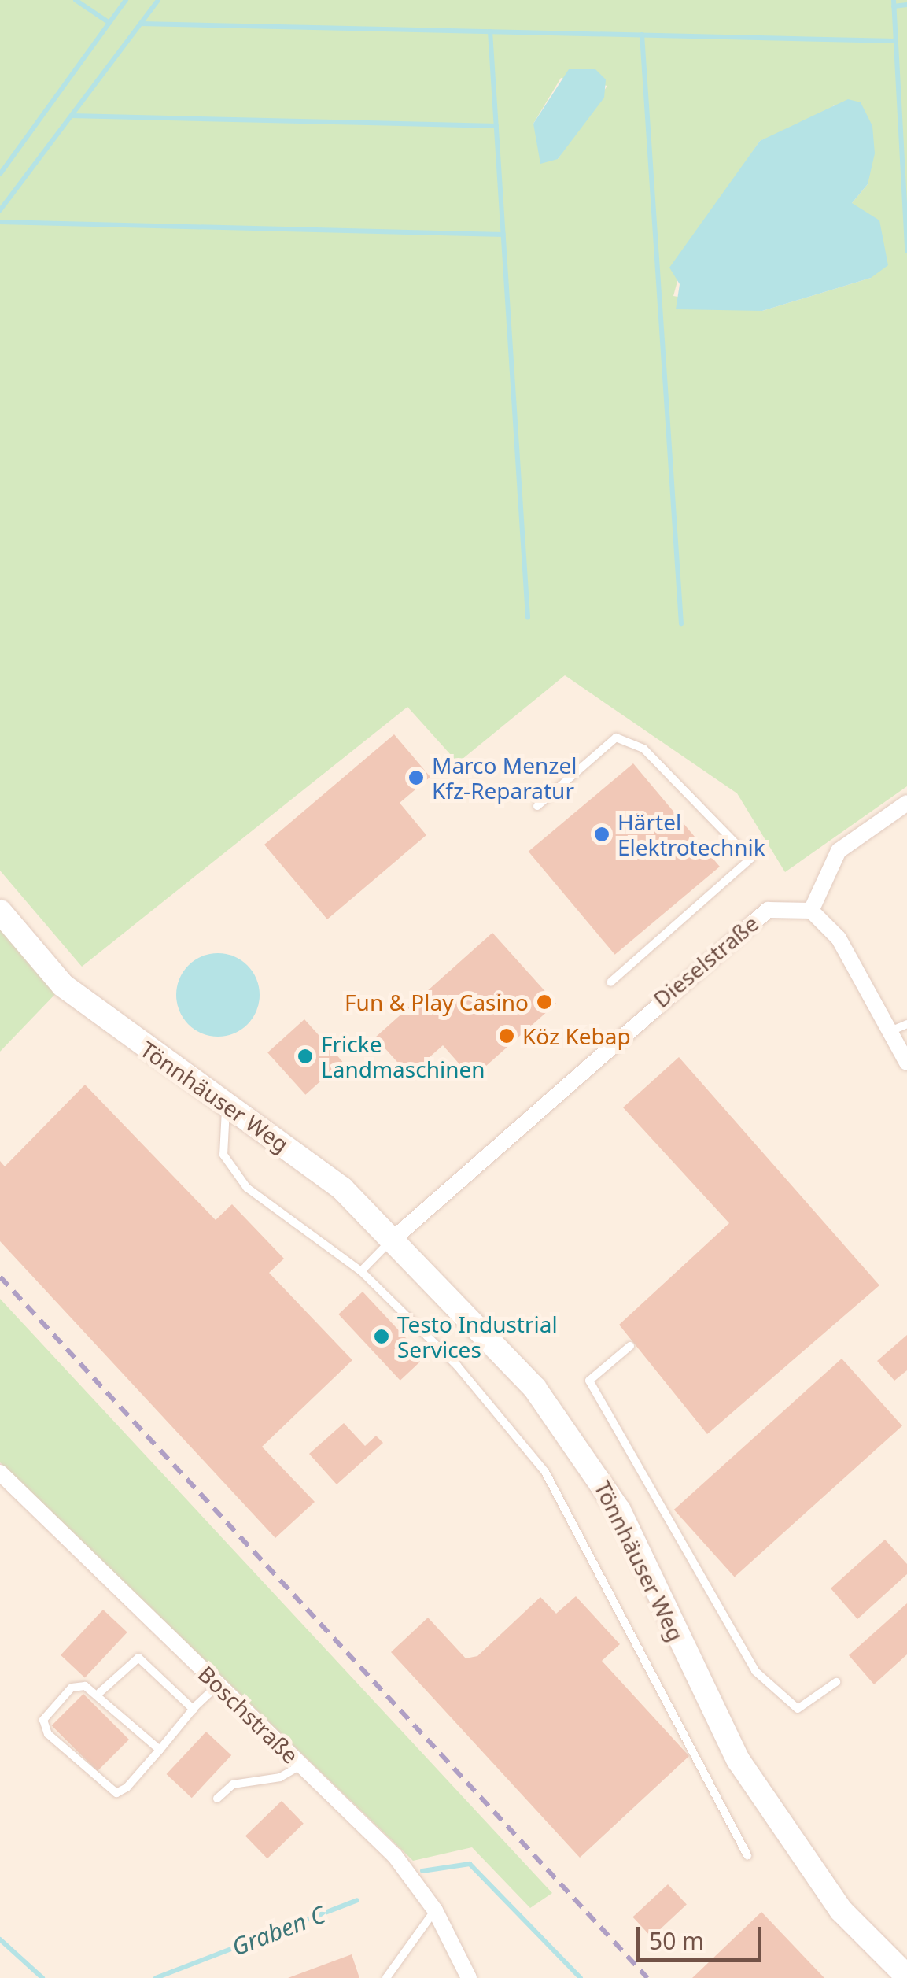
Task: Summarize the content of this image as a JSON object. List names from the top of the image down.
{
  "streets": {
    "main road": ["Tönnhäuser Weg"],
    "street": ["Dieselstraße", "Boschstraße"]
  },
  "crossings": [
    ["Dieselstraße", "Tönnhäuser Weg"]
  ],
  "water": ["Graben C"],
  "places": [
    "Marco Menzel Kfz-Reparatur",
    "Härtel Elektrotechnik",
    "Fun & Play Casino",
    "Köz Kebap",
    "Fricke Landmaschinen",
    "Testo Industrial Services"
  ],
  "scale_bar": "50 m"
}
